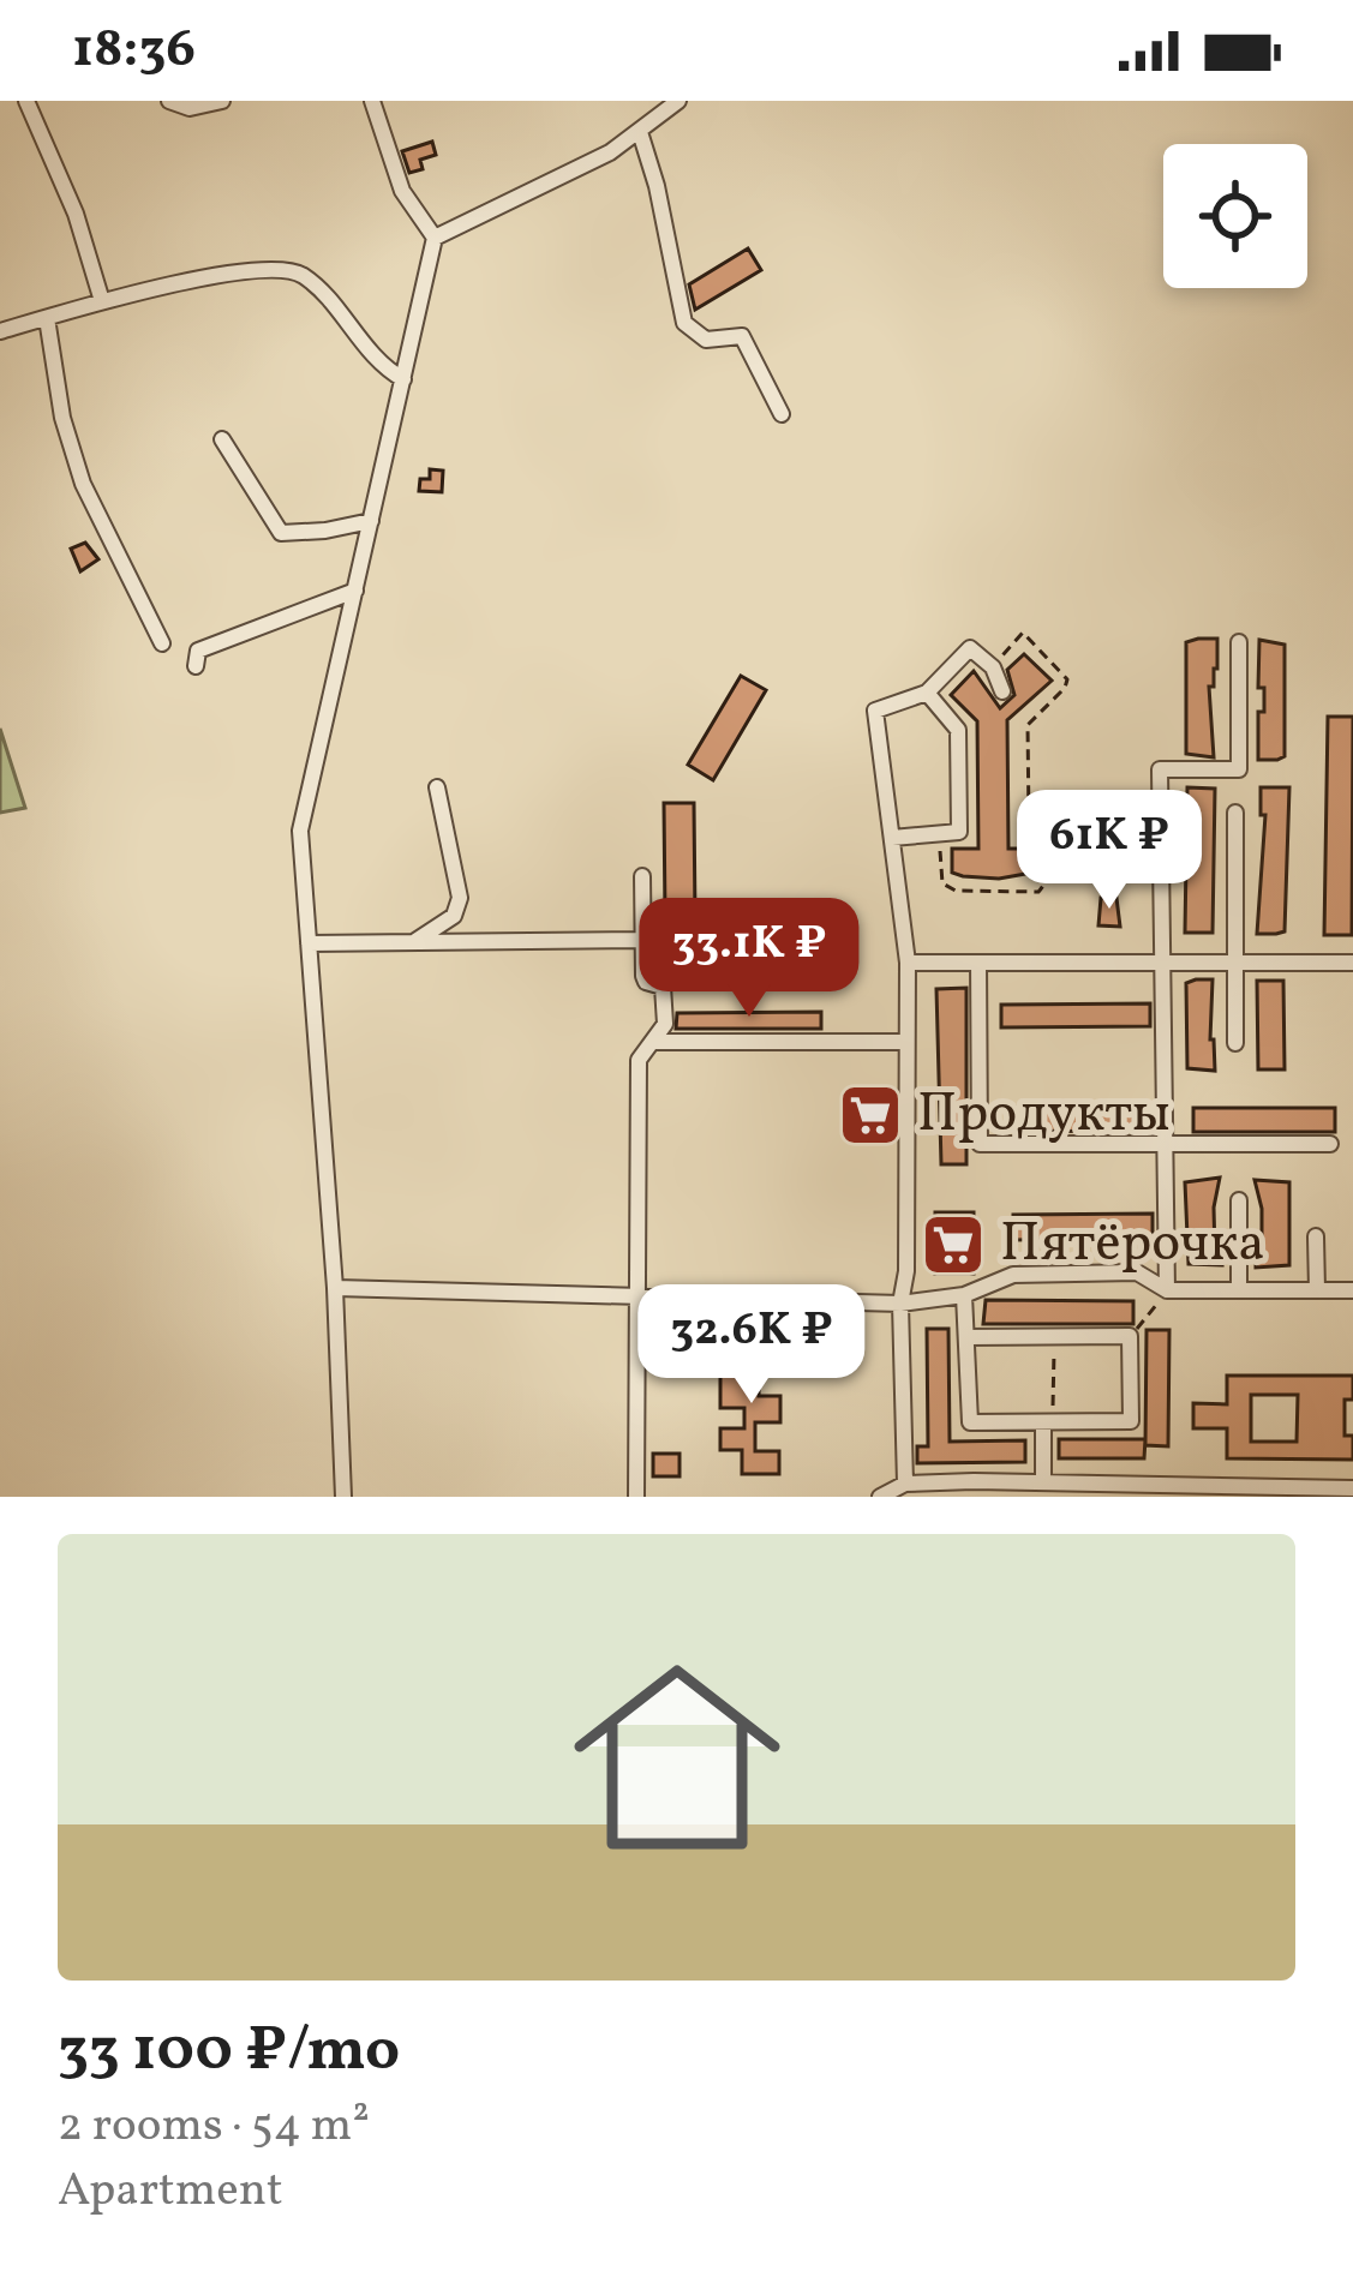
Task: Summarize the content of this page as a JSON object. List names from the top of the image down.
{
  "places": {
    "supermarket": ["Продукты", "Пятёрочка"]
  },
  "page": {
    "status": "18:36",
    "price": ["61K ₽", "33.1K ₽", "32.6K ₽"],
    "list": [
      {
        "name": "33 100 ₽/mo",
        "note": "2 rooms · 54 m² · Apartment"
      }
    ]
  }
}
